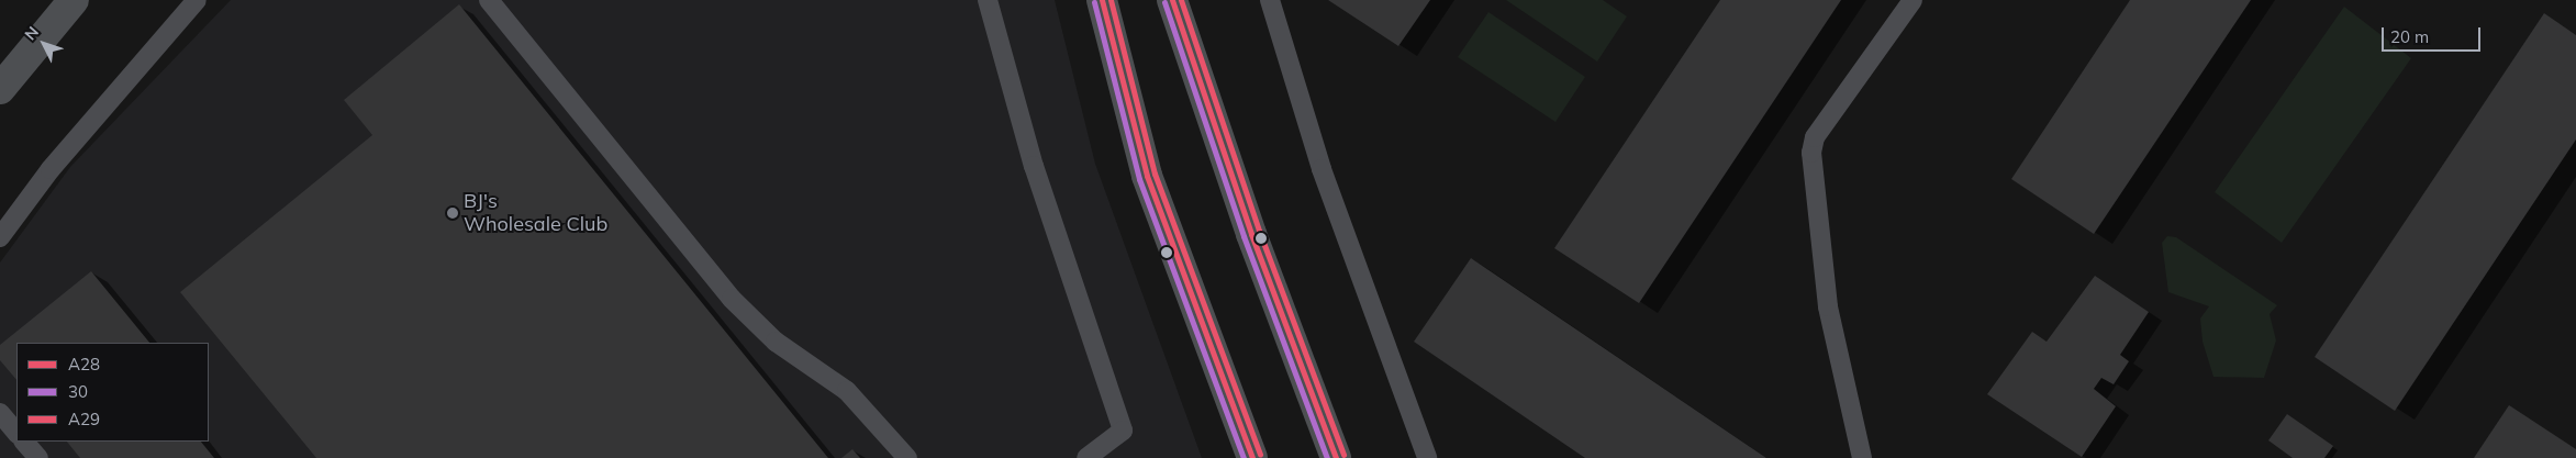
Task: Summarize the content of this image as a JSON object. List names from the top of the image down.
{
  "places": ["BJ's Wholesale Club"],
  "lines": ["transit line A28", "transit line A29", "transit line 30"],
  "legend": ["A28", "30", "A29"],
  "scale_bar": "20 m",
  "north": "top left"
}
